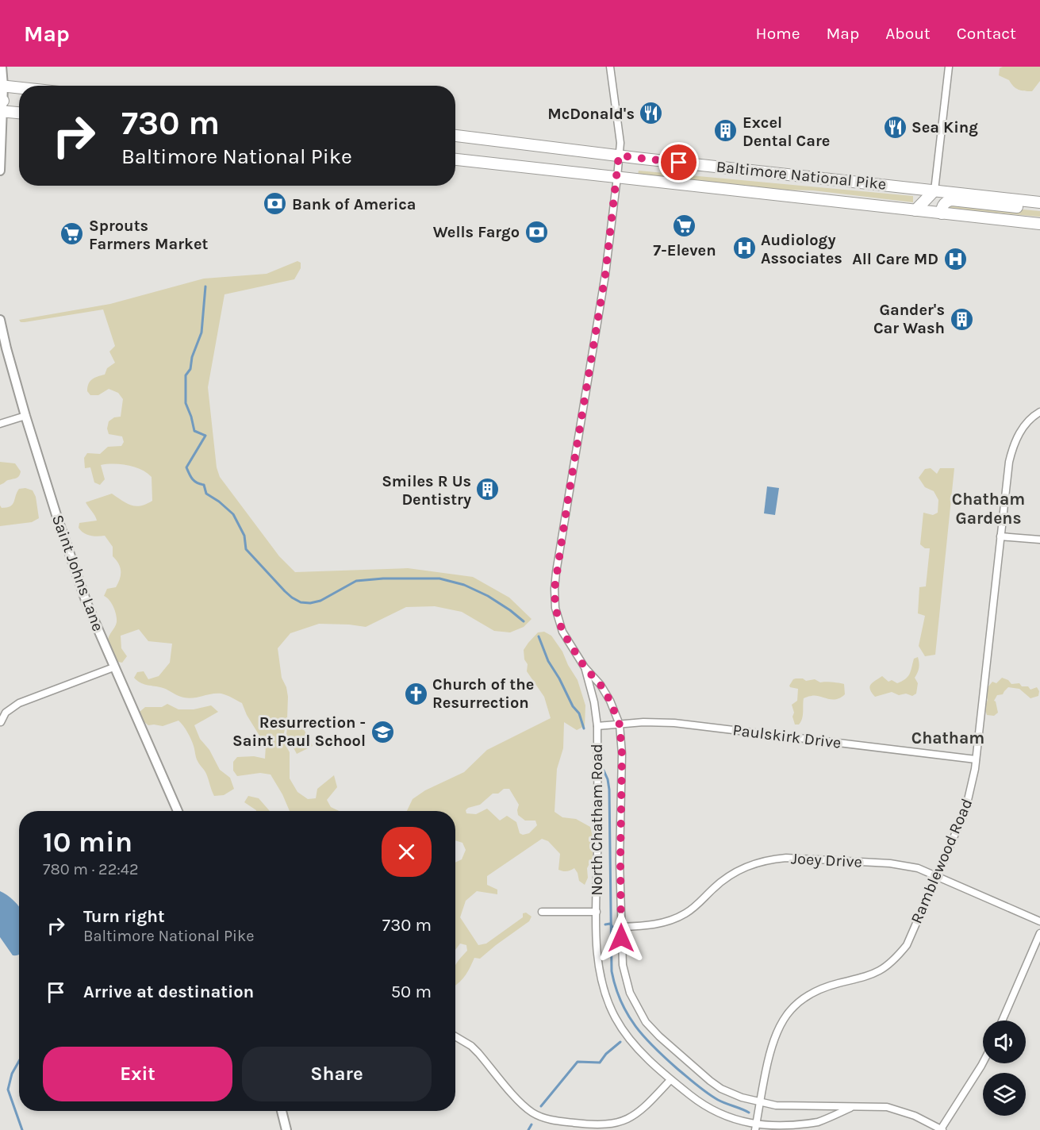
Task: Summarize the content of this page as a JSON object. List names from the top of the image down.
{
  "streets": {
    "main road": ["Baltimore National Pike"],
    "street": [
      "Saint Johns Lane",
      "Paulskirk Drive",
      "North Chatham Road",
      "Joey Drive",
      "Ramblewood Road"
    ]
  },
  "crossings": [
    ["Baltimore National Pike", "North Chatham Road"],
    ["Paulskirk Drive", "North Chatham Road"],
    ["Paulskirk Drive", "Ramblewood Road"],
    ["North Chatham Road", "Joey Drive"],
    ["North Chatham Road", "Ramblewood Road"],
    ["Joey Drive", "Ramblewood Road"]
  ],
  "districts": ["Chatham Gardens", "Chatham"],
  "places": {
    "restaurant": ["McDonald's", "Sea King"],
    "building": ["Excel Dental Care", "Gander's Car Wash", "Smiles R Us Dentistry"],
    "bank": ["Bank of America", "Wells Fargo"],
    "supermarket": ["7-Eleven", "Sprouts Farmers Market"],
    "hospital": ["Audiology Associates", "All Care MD"],
    "church": ["Church of the Resurrection"],
    "school or university": ["Resurrection - Saint Paul School"]
  },
  "page": {
    "header": "Map",
    "nav": [
      "Home",
      "Map",
      "About",
      "Contact"
    ],
    "turn": ["730 m", "Baltimore National Pike"],
    "heading": ["10 min", "780 m · 22:42"],
    "list": [
      {
        "name": "Turn right",
        "note": "Baltimore National Pike",
        "value": "730 m"
      },
      {
        "name": "Arrive at destination",
        "value": "50 m"
      }
    ],
    "buttons": ["Exit", "Share"]
  }
}
